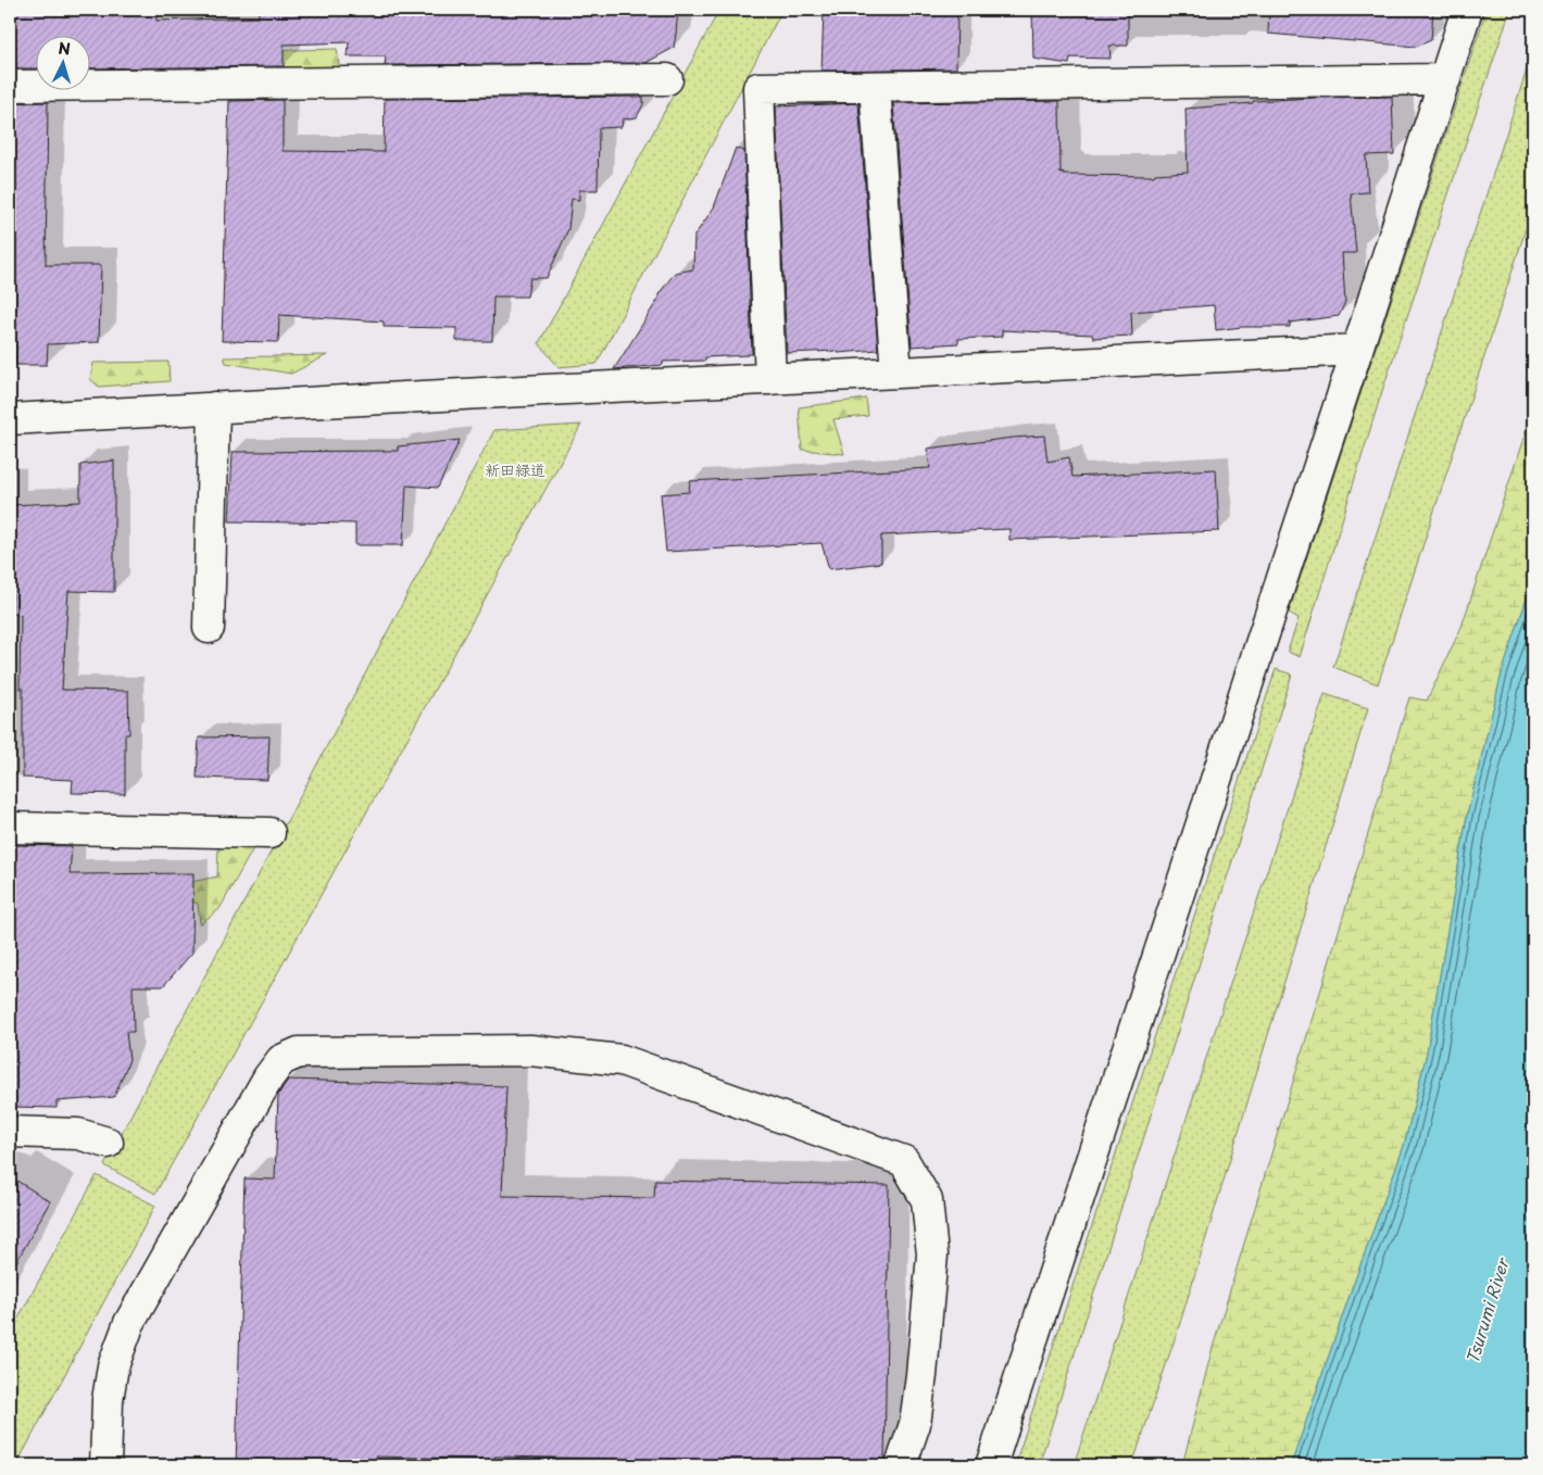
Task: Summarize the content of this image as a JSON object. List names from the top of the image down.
{
  "water": ["Tsurumi River"],
  "parks": ["新田緑道"],
  "north": "top"
}
